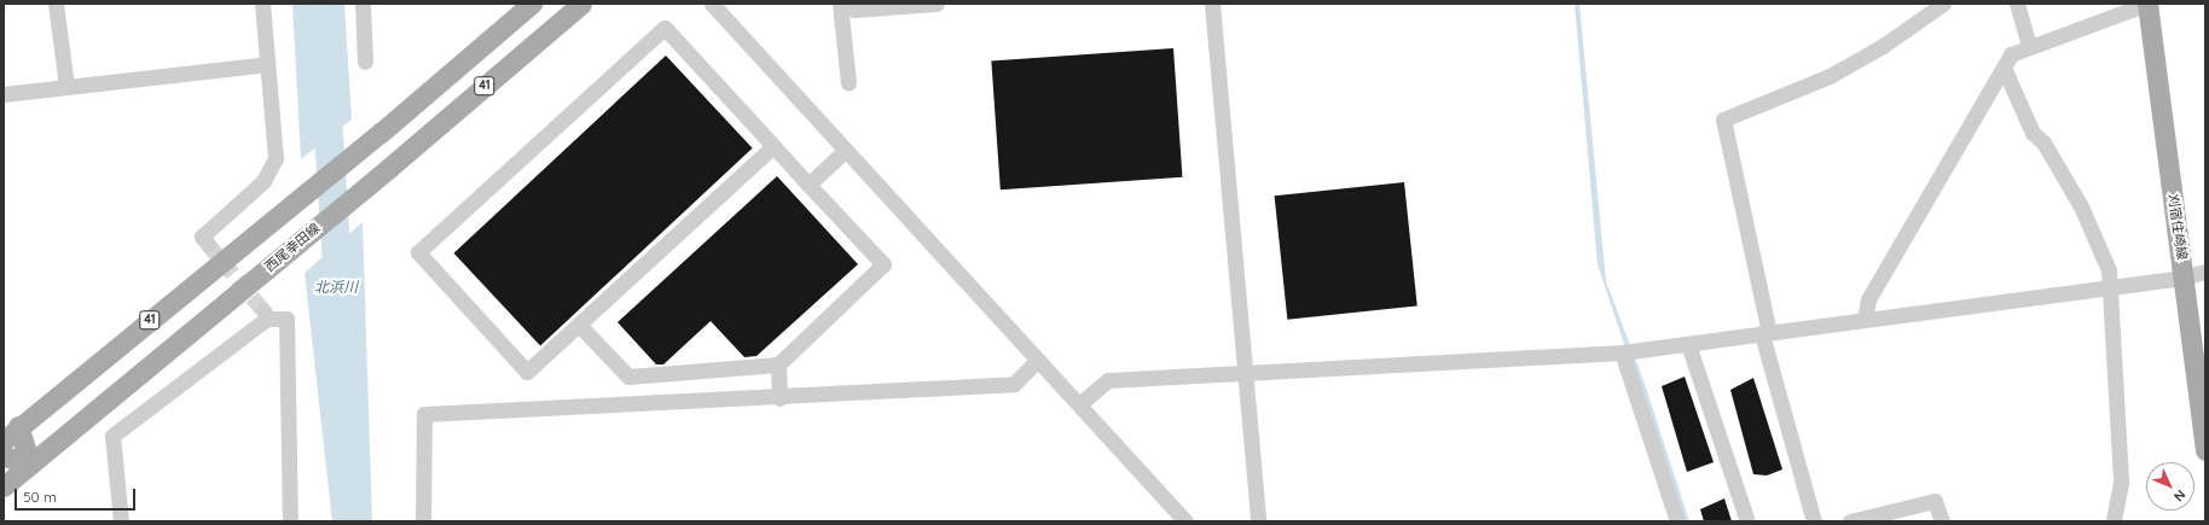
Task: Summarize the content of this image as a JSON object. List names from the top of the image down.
{
  "streets": {
    "main road": ["41", "刈宿住崎線", "西尾幸田線"]
  },
  "water": ["北浜川"],
  "scale_bar": "50 m",
  "north": "bottom right"
}
